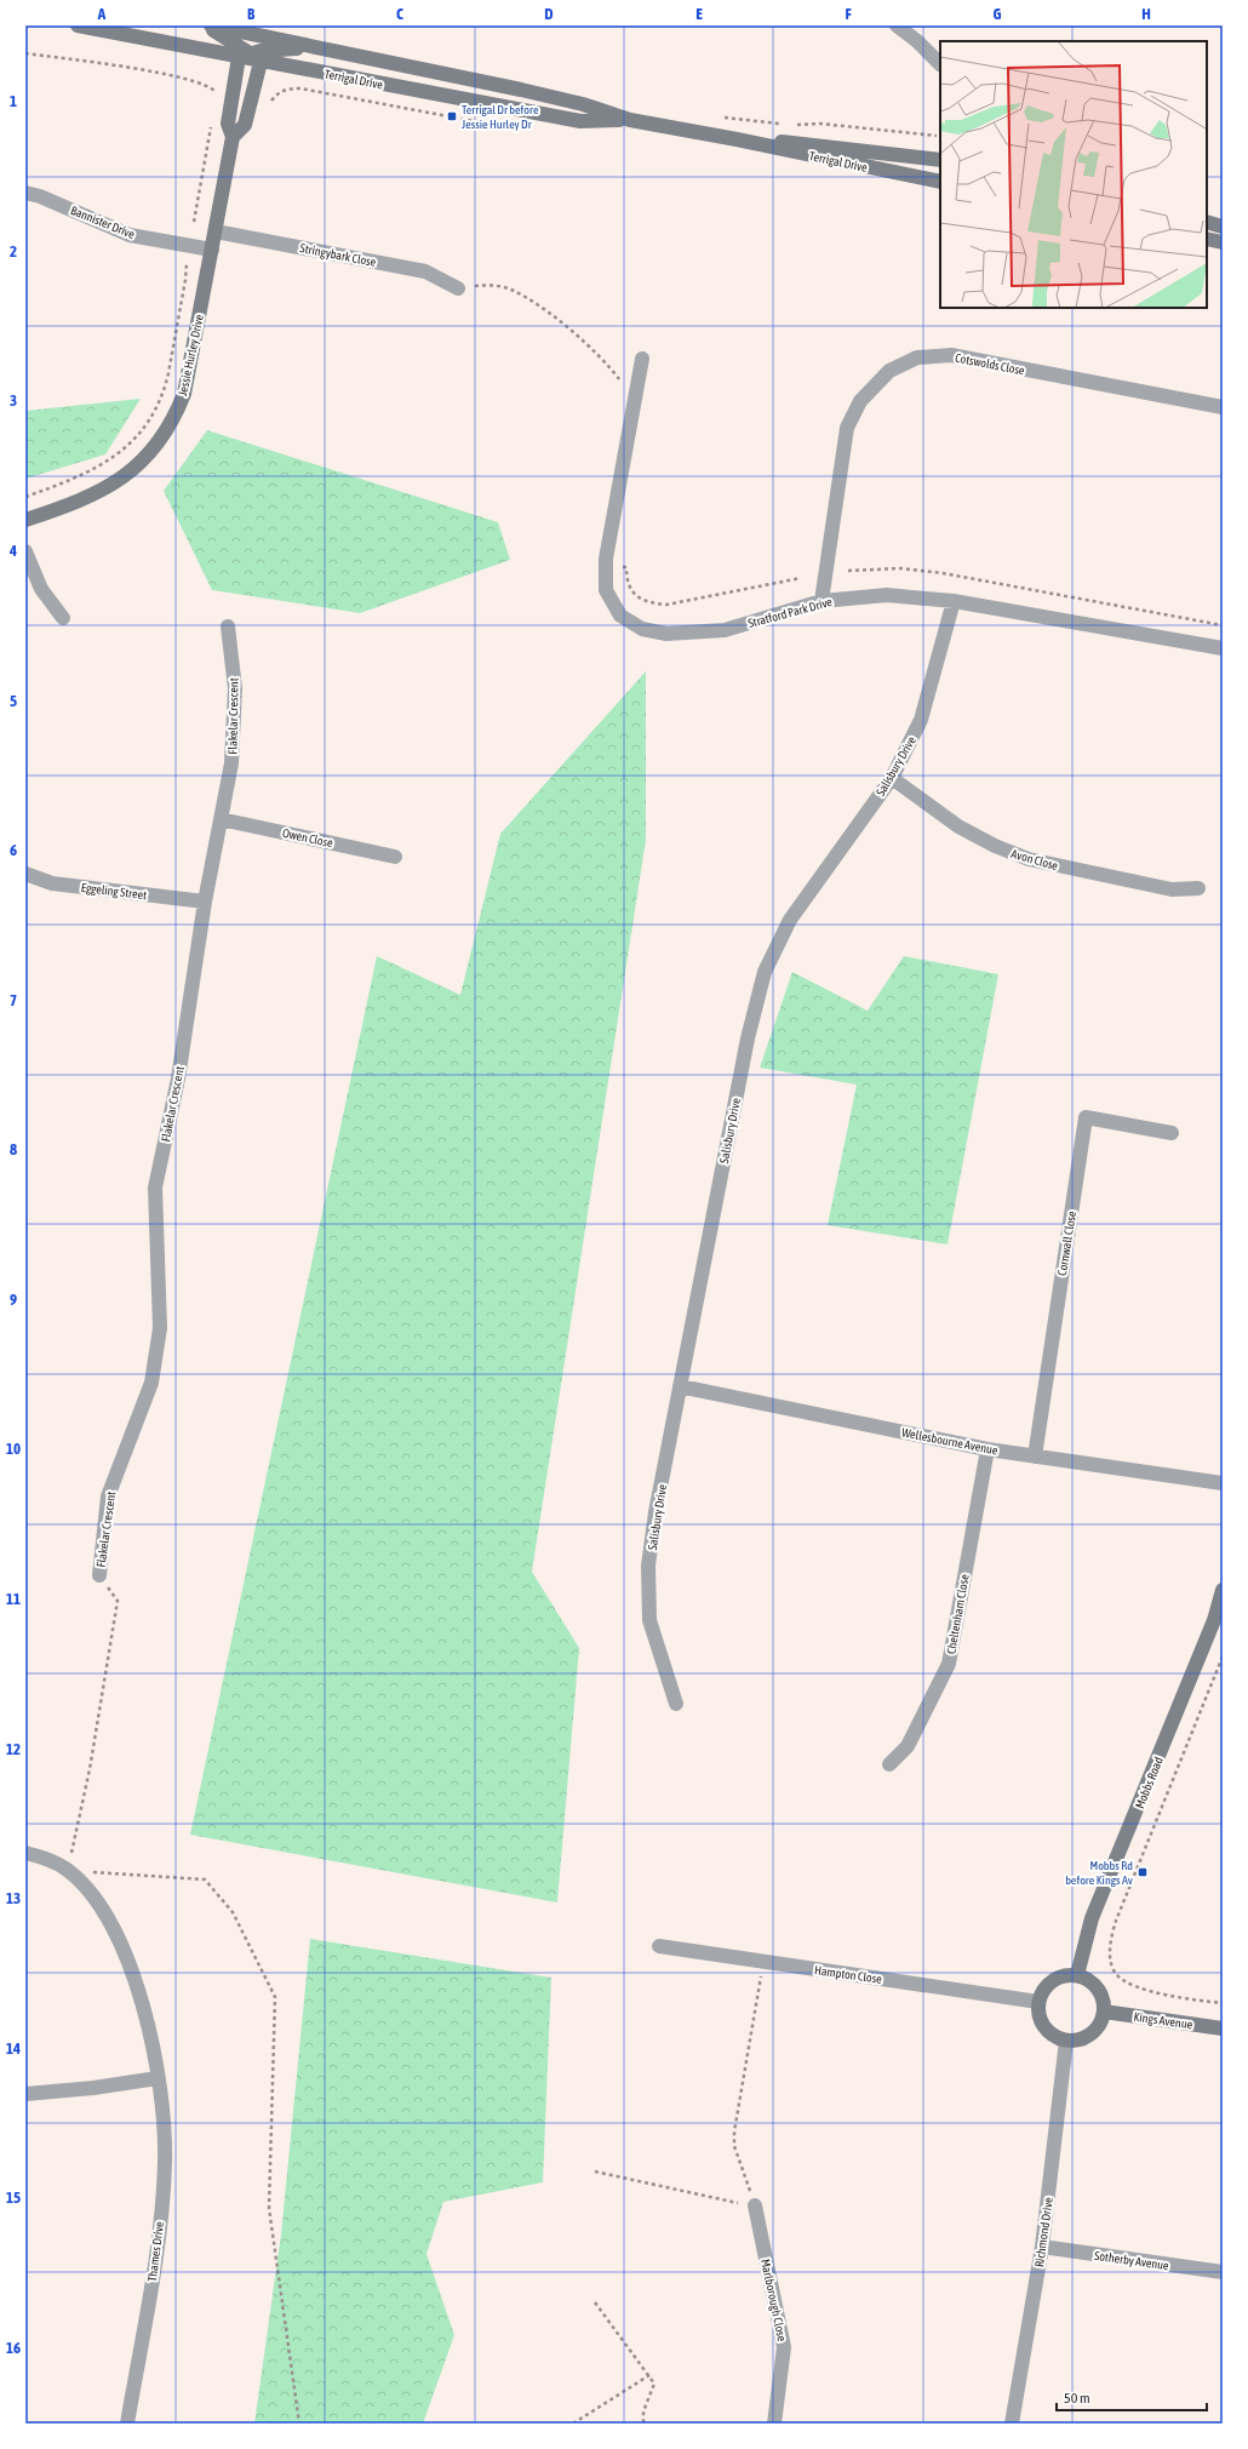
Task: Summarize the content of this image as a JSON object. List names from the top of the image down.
{
  "streets": {
    "main road": [
      "Terrigal Drive",
      "Jessie Hurley Drive",
      "Mobbs Road",
      "Kings Avenue"
    ],
    "street": [
      "Bannister Drive",
      "Stringybark Close",
      "Cotswolds Close",
      "Stratford Park Drive",
      "Flakelar Crescent",
      "Salisbury Drive",
      "Owen Close",
      "Avon Close",
      "Eggeling Street",
      "Cornwall Close",
      "Wellesbourne Avenue",
      "Cheltenham Close",
      "Hampton Close",
      "Richmond Drive",
      "Thames Drive",
      "Sotherby Avenue",
      "Marlborough Close"
    ]
  },
  "crossings": [
    ["Terrigal Drive", "Jessie Hurley Drive"],
    ["Bannister Drive", "Jessie Hurley Drive"],
    ["Stringybark Close", "Jessie Hurley Drive"],
    ["Cotswolds Close", "Stratford Park Drive"],
    ["Stratford Park Drive", "Salisbury Drive"],
    ["Flakelar Crescent", "Owen Close"],
    ["Flakelar Crescent", "Eggeling Street"],
    ["Salisbury Drive", "Avon Close"],
    ["Salisbury Drive", "Wellesbourne Avenue"],
    ["Cornwall Close", "Wellesbourne Avenue"],
    ["Wellesbourne Avenue", "Cheltenham Close"],
    ["Mobbs Road", "Hampton Close"],
    ["Mobbs Road", "Kings Avenue"],
    ["Mobbs Road", "Richmond Drive"],
    ["Hampton Close", "Kings Avenue"],
    ["Hampton Close", "Richmond Drive"],
    ["Kings Avenue", "Richmond Drive"],
    ["Richmond Drive", "Sotherby Avenue"]
  ],
  "places": {
    "transit": ["Terrigal Dr before Jessie Hurley Dr", "Mobbs Rd before Kings Av"]
  },
  "scale_bar": "50 m",
  "grid": {
    "columns": [
      "A",
      "B",
      "C",
      "D",
      "E",
      "F",
      "G",
      "H"
    ],
    "rows": [
      "1",
      "2",
      "3",
      "4",
      "5",
      "6",
      "7",
      "8",
      "9",
      "10",
      "11",
      "12",
      "13",
      "14",
      "15",
      "16"
    ]
  }
}
